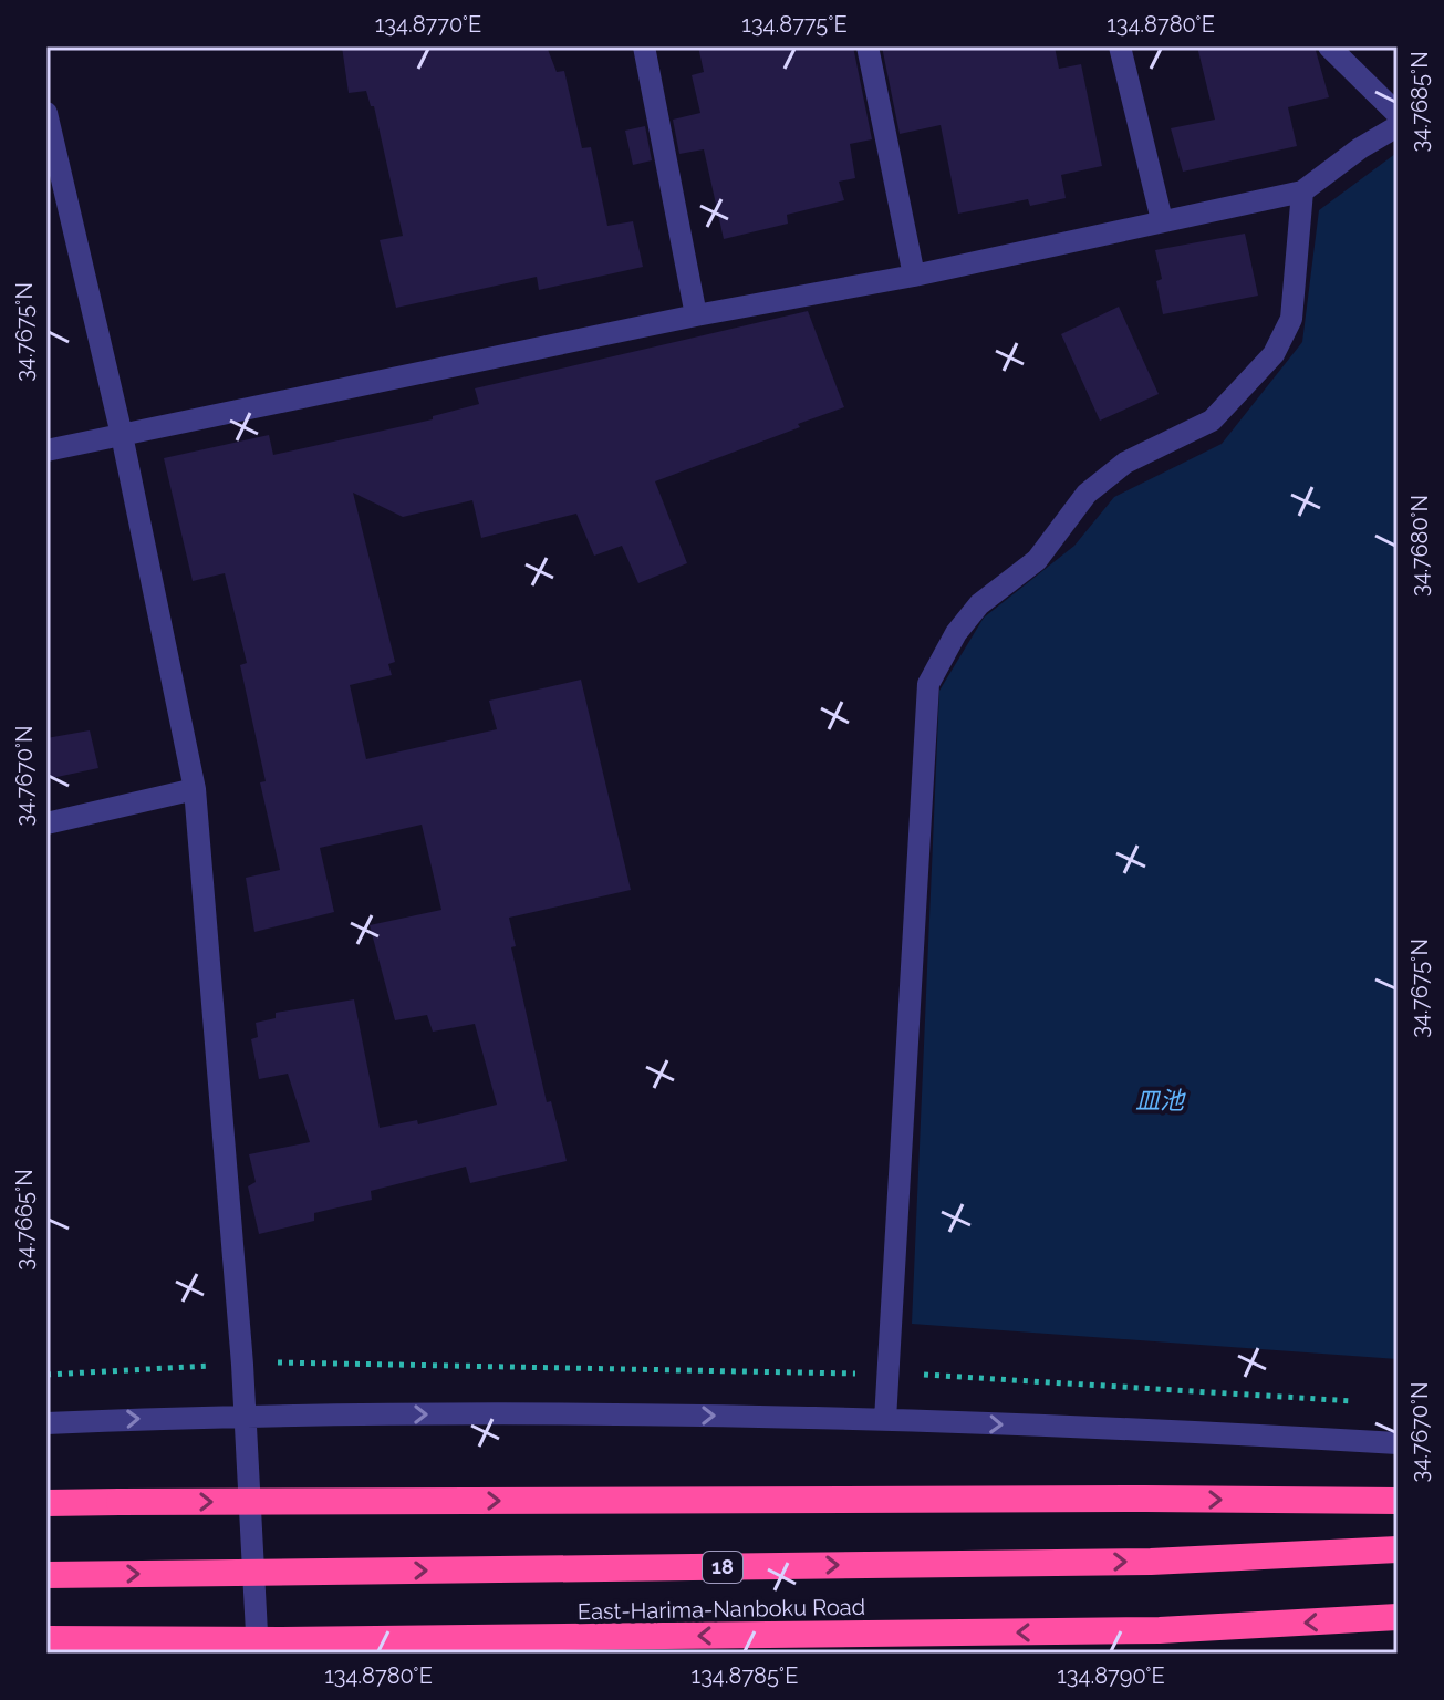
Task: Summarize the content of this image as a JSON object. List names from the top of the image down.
{
  "streets": {
    "highway": ["18", "East-Harima-Nanboku Road"]
  },
  "water": ["皿池"],
  "coordinates": [
    "134.8770°E",
    "134.8775°E",
    "134.8780°E",
    "34.7685°N",
    "34.7675°N",
    "34.7680°N",
    "34.7670°N",
    "34.7665°N",
    "134.8785°E",
    "134.8790°E"
  ]
}
